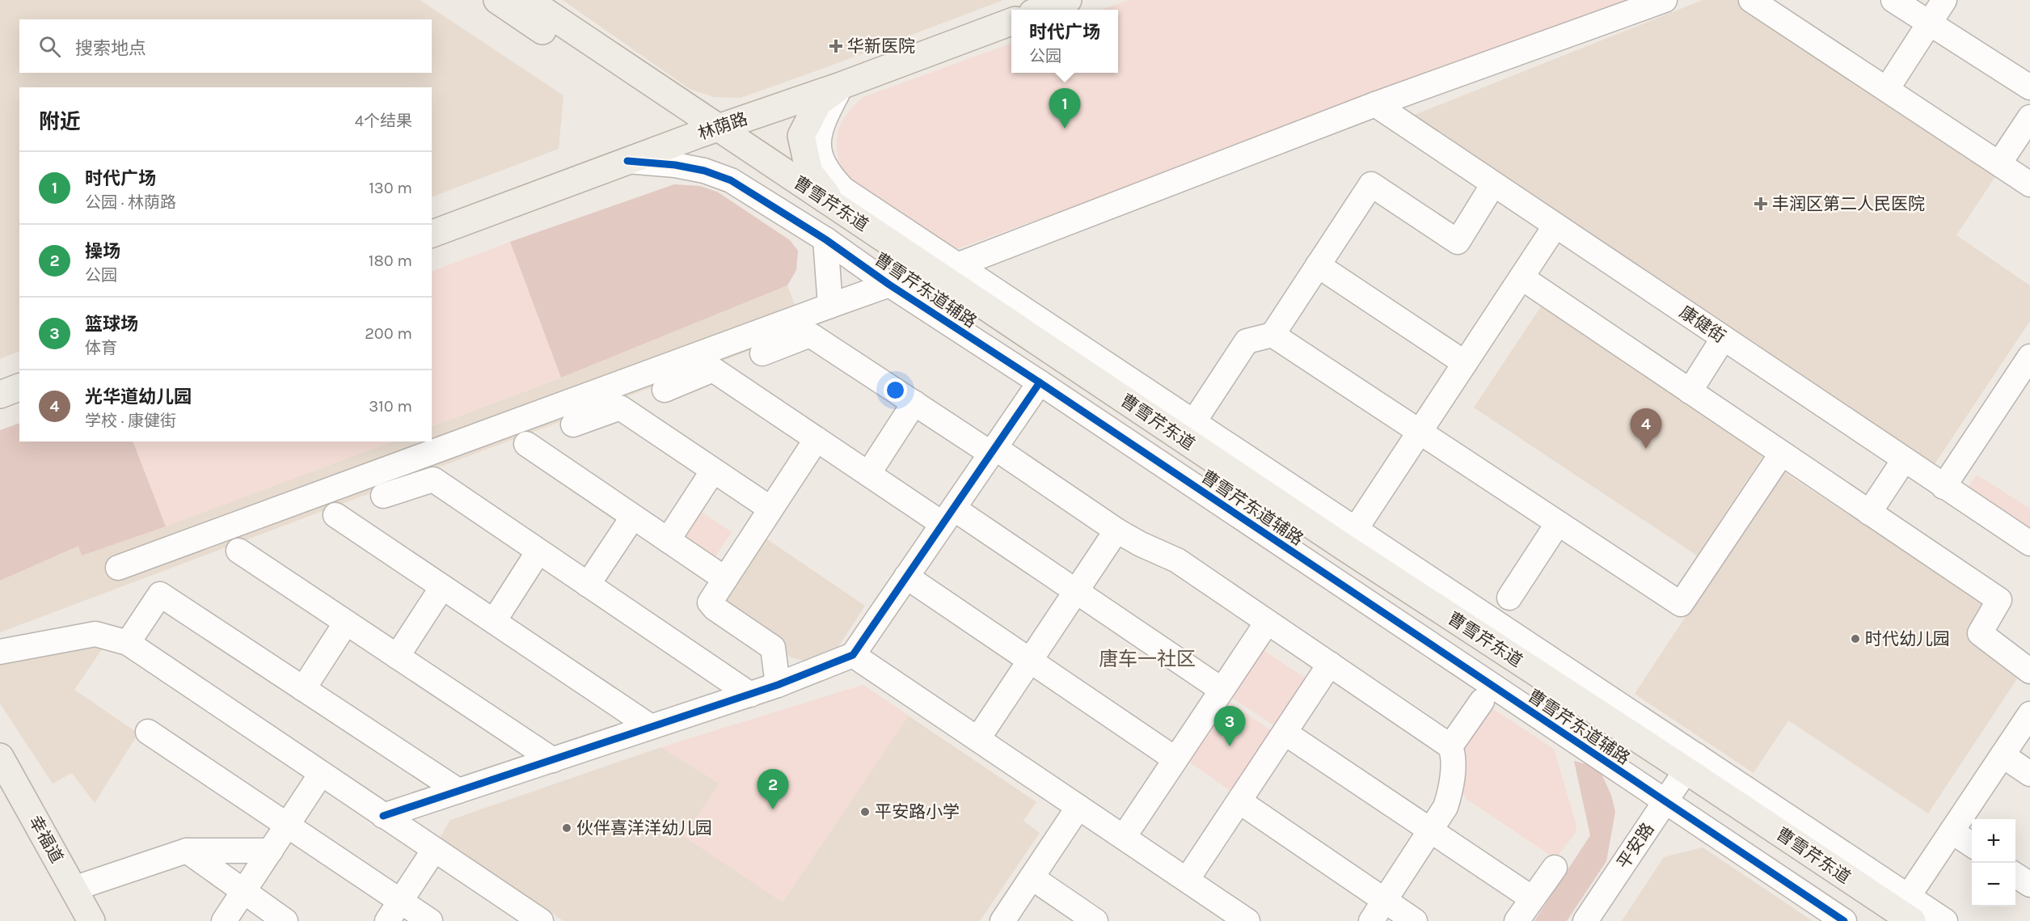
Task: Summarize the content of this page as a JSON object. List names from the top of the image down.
{
  "streets": {
    "main road": ["林荫路", "曹雪芹东道", "幸福道"],
    "street": ["曹雪芹东道辅路", "康健街", "平安路"]
  },
  "crossings": [
    ["林荫路", "曹雪芹东道"],
    ["林荫路", "曹雪芹东道辅路"],
    ["曹雪芹东道", "曹雪芹东道辅路"],
    ["曹雪芹东道", "平安路"],
    ["曹雪芹东道辅路", "平安路"]
  ],
  "districts": ["唐车一社区"],
  "places": {
    "health": ["华新医院", "丰润区第二人民医院"],
    "other": ["时代幼儿园", "平安路小学", "伙伴喜洋洋幼儿园"]
  },
  "page": {
    "popup": ["时代广场", "公园"],
    "search": "搜索地点",
    "heading": ["附近", "4个结果"],
    "pins": [
      "1",
      "4",
      "3",
      "2"
    ],
    "list": [
      {
        "mark": "1",
        "name": "时代广场",
        "note": "公园 · 林荫路",
        "value": "130 m"
      },
      {
        "mark": "2",
        "name": "操场",
        "note": "公园",
        "value": "180 m"
      },
      {
        "mark": "3",
        "name": "篮球场",
        "note": "体育",
        "value": "200 m"
      },
      {
        "mark": "4",
        "name": "光华道幼儿园",
        "note": "学校 · 康健街",
        "value": "310 m"
      }
    ],
    "map_buttons": ["+", "−"]
  }
}
